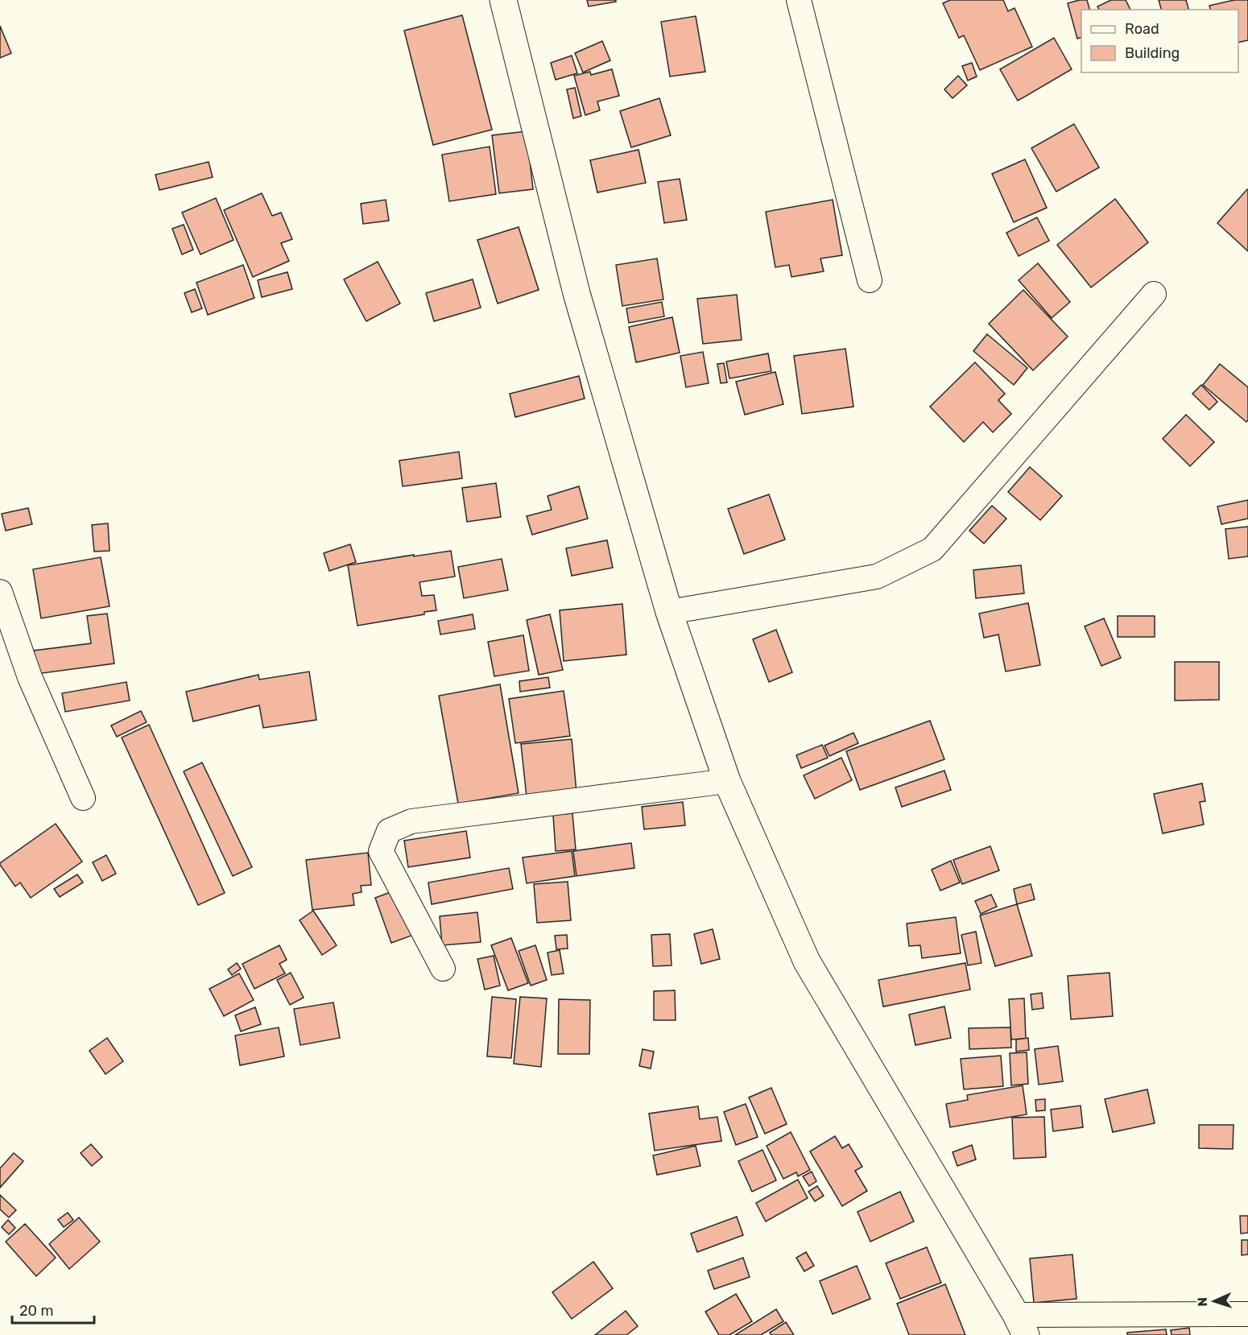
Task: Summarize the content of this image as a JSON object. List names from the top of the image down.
{
  "legend": ["Road", "Building"],
  "scale_bar": "20 m",
  "north": "left"
}
